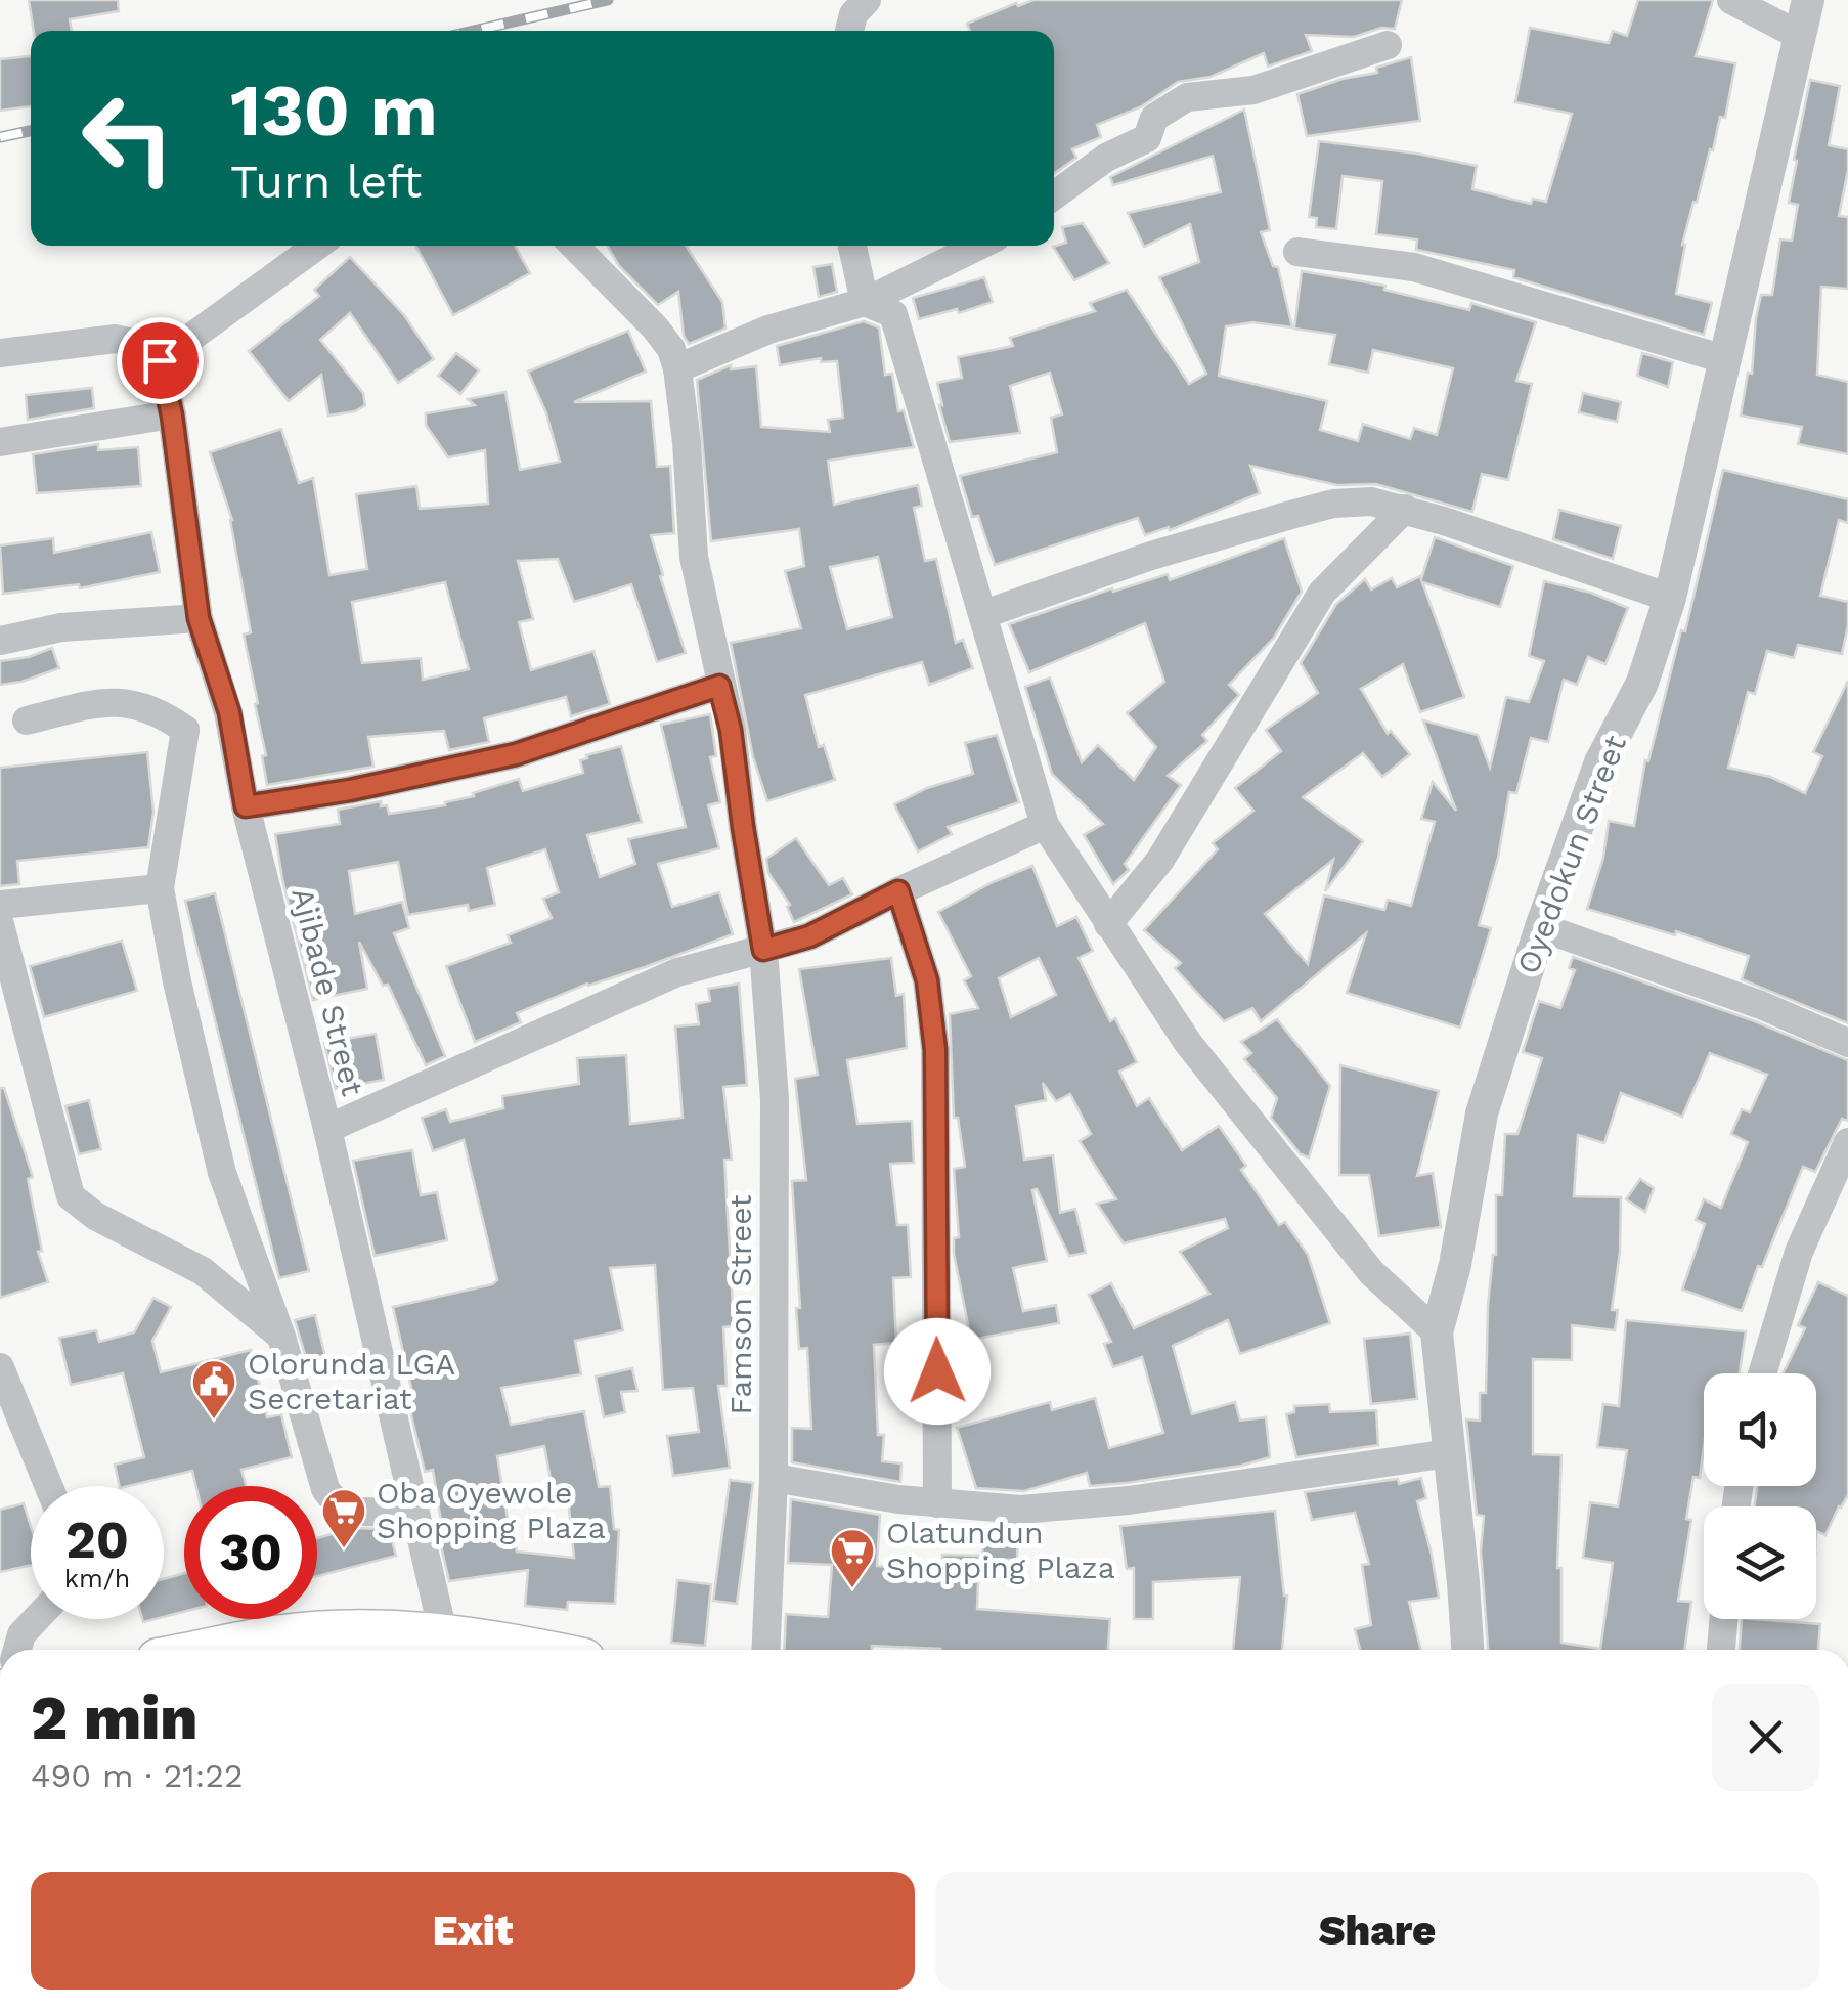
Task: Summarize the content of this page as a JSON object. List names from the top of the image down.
{
  "streets": {
    "street": ["Oyedokun Street", "Ajibade Street", "Famson Street"]
  },
  "places": {
    "public building": ["Olorunda LGA Secretariat"],
    "supermarket": ["Oba Oyewole Shopping Plaza", "Olatundun Shopping Plaza"]
  },
  "page": {
    "turn": ["130 m", "Turn left"],
    "speed": "20 km/h",
    "limit": "30",
    "heading": ["2 min", "490 m · 21:22"],
    "buttons": ["Exit", "Share"]
  }
}
